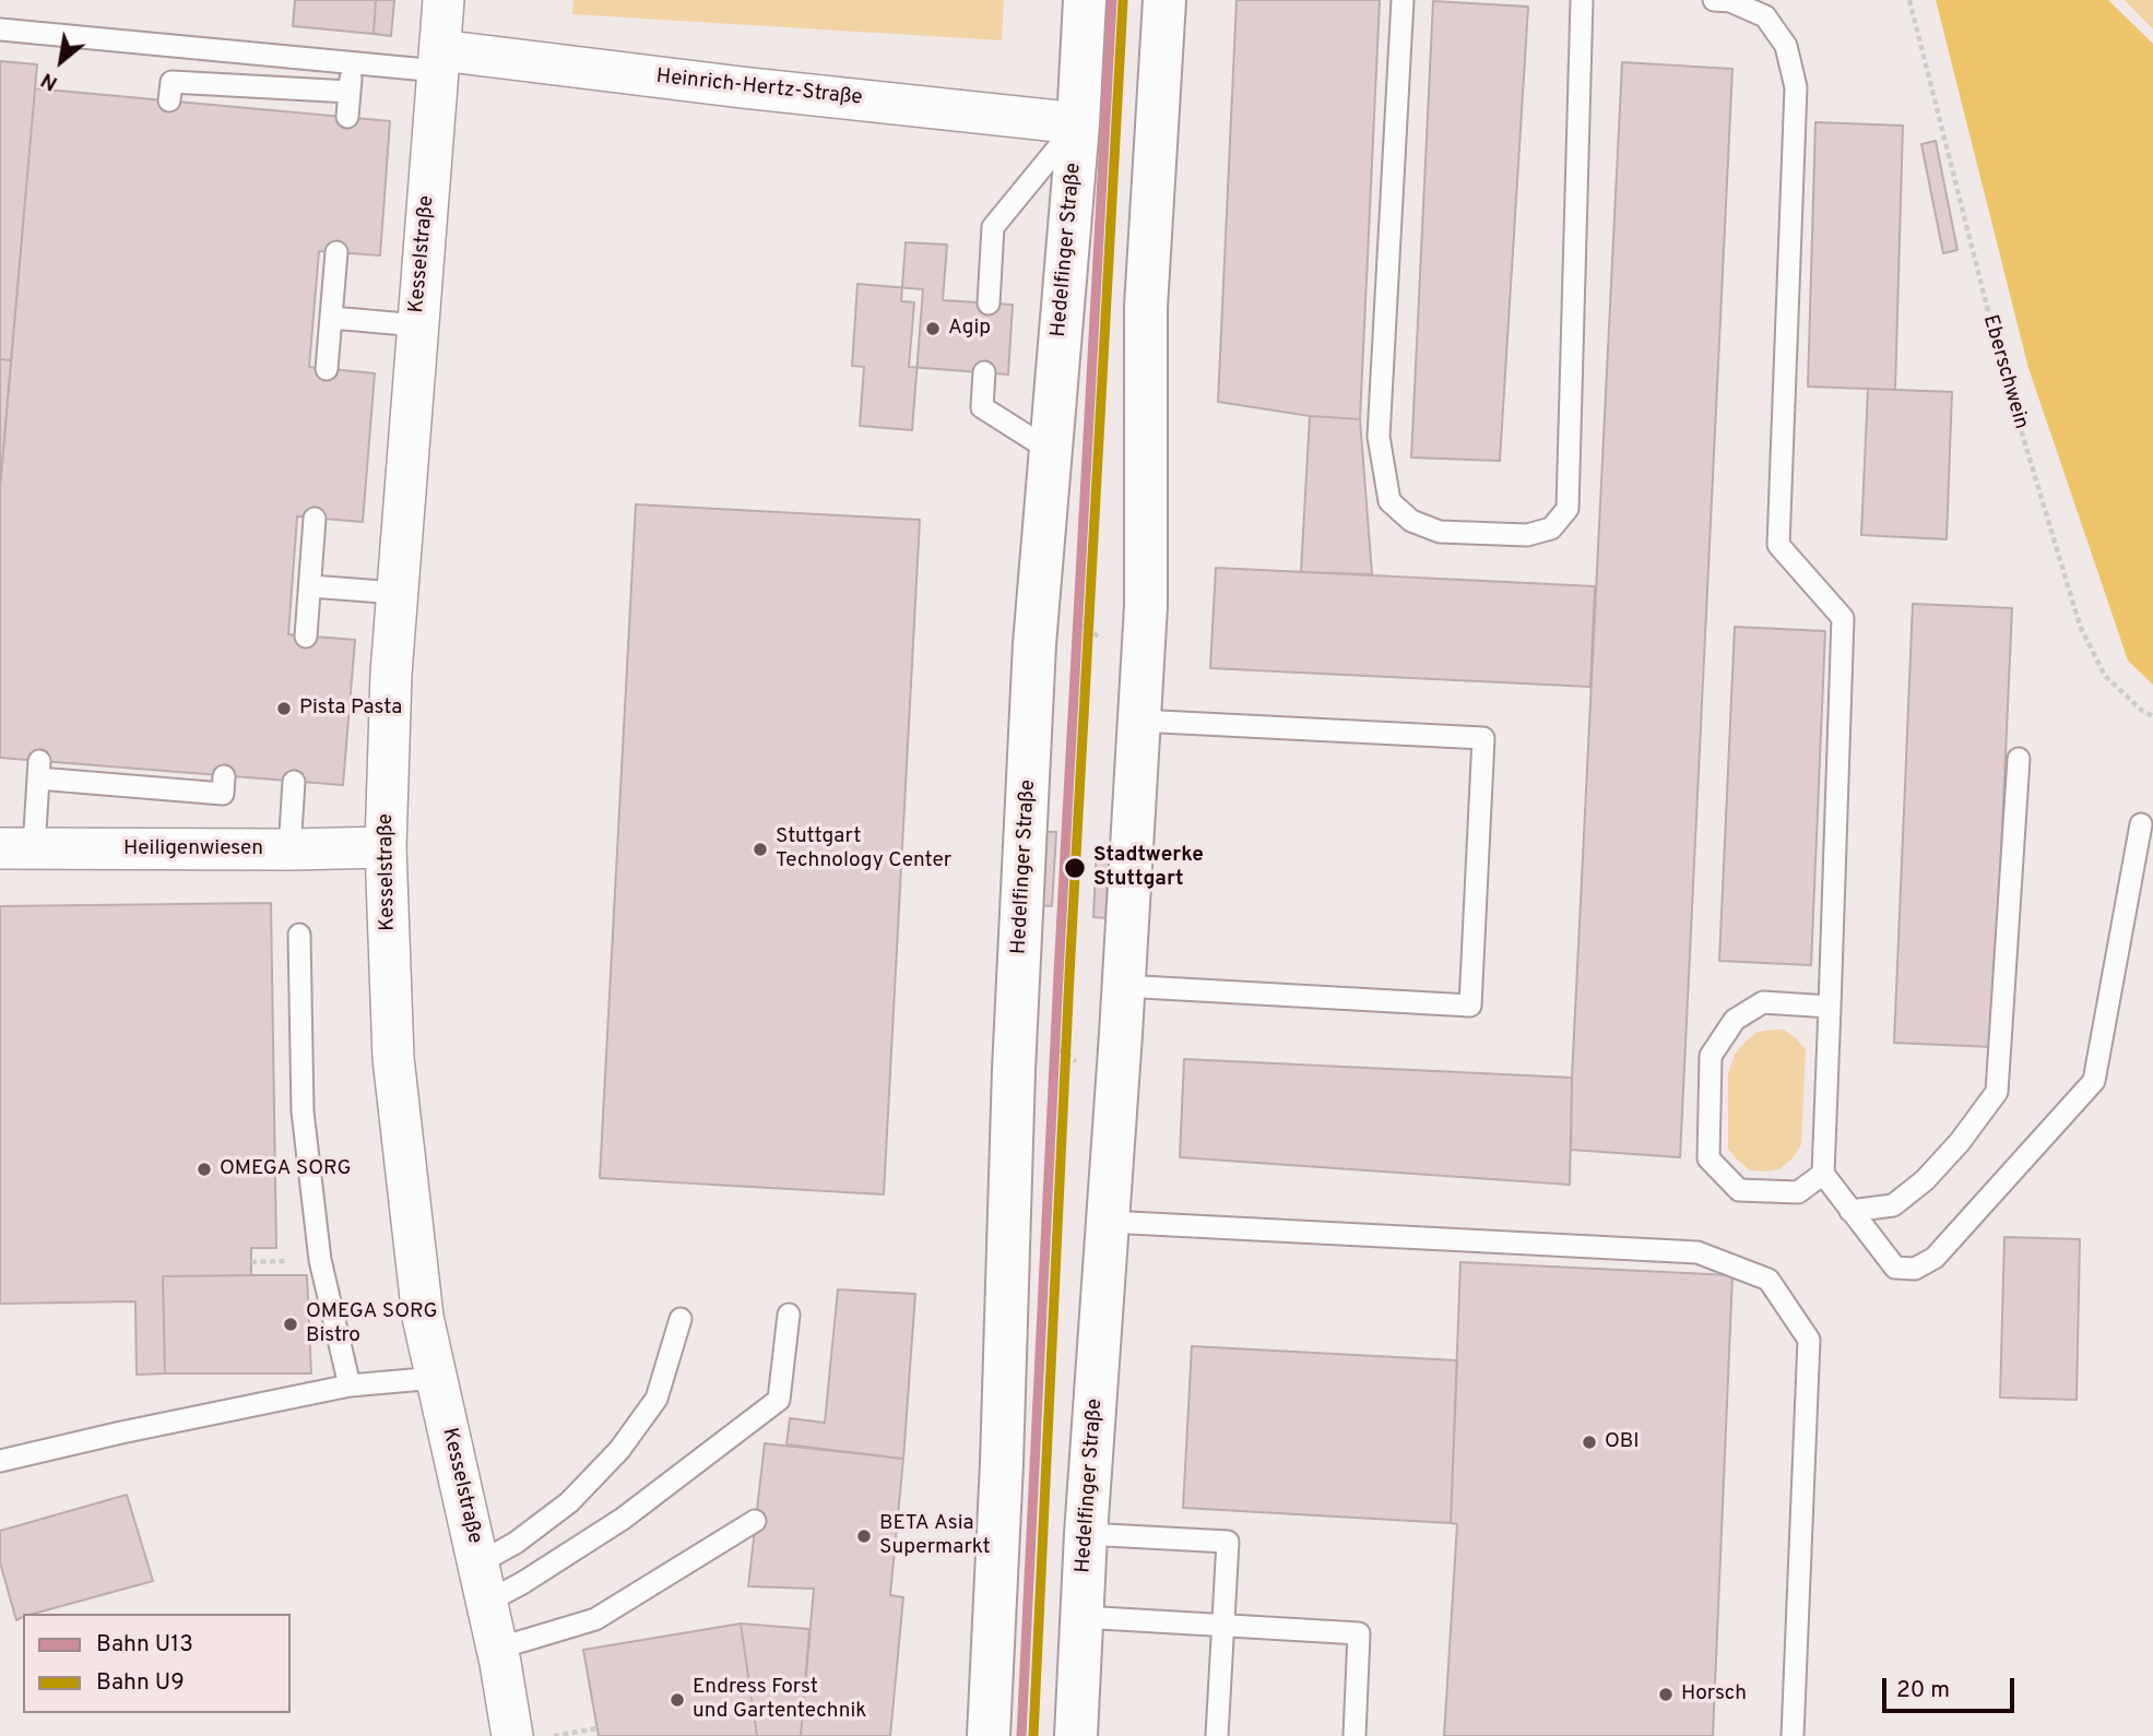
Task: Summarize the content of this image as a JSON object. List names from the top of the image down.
{
  "streets": {
    "street": [
      "Heinrich-Hertz-Straße",
      "Hedelfinger Straße",
      "Kesselstraße",
      "Heiligenwiesen"
    ],
    "path": ["Eberschwein"]
  },
  "crossings": [
    ["Heinrich-Hertz-Straße", "Hedelfinger Straße"],
    ["Heinrich-Hertz-Straße", "Kesselstraße"],
    ["Kesselstraße", "Heiligenwiesen"]
  ],
  "places": [
    "Agip",
    "Pista Pasta",
    "Stuttgart Technology Center",
    "Stadtwerke Stuttgart",
    "OMEGA SORG",
    "OMEGA SORG Bistro",
    "OBI",
    "BETA Asia Supermarkt",
    "Horsch",
    "Endress Forst und Gartentechnik"
  ],
  "lines": ["rail line U13", "rail line U9"],
  "legend": ["Bahn U13", "Bahn U9"],
  "scale_bar": "20 m",
  "north": "bottom left"
}
